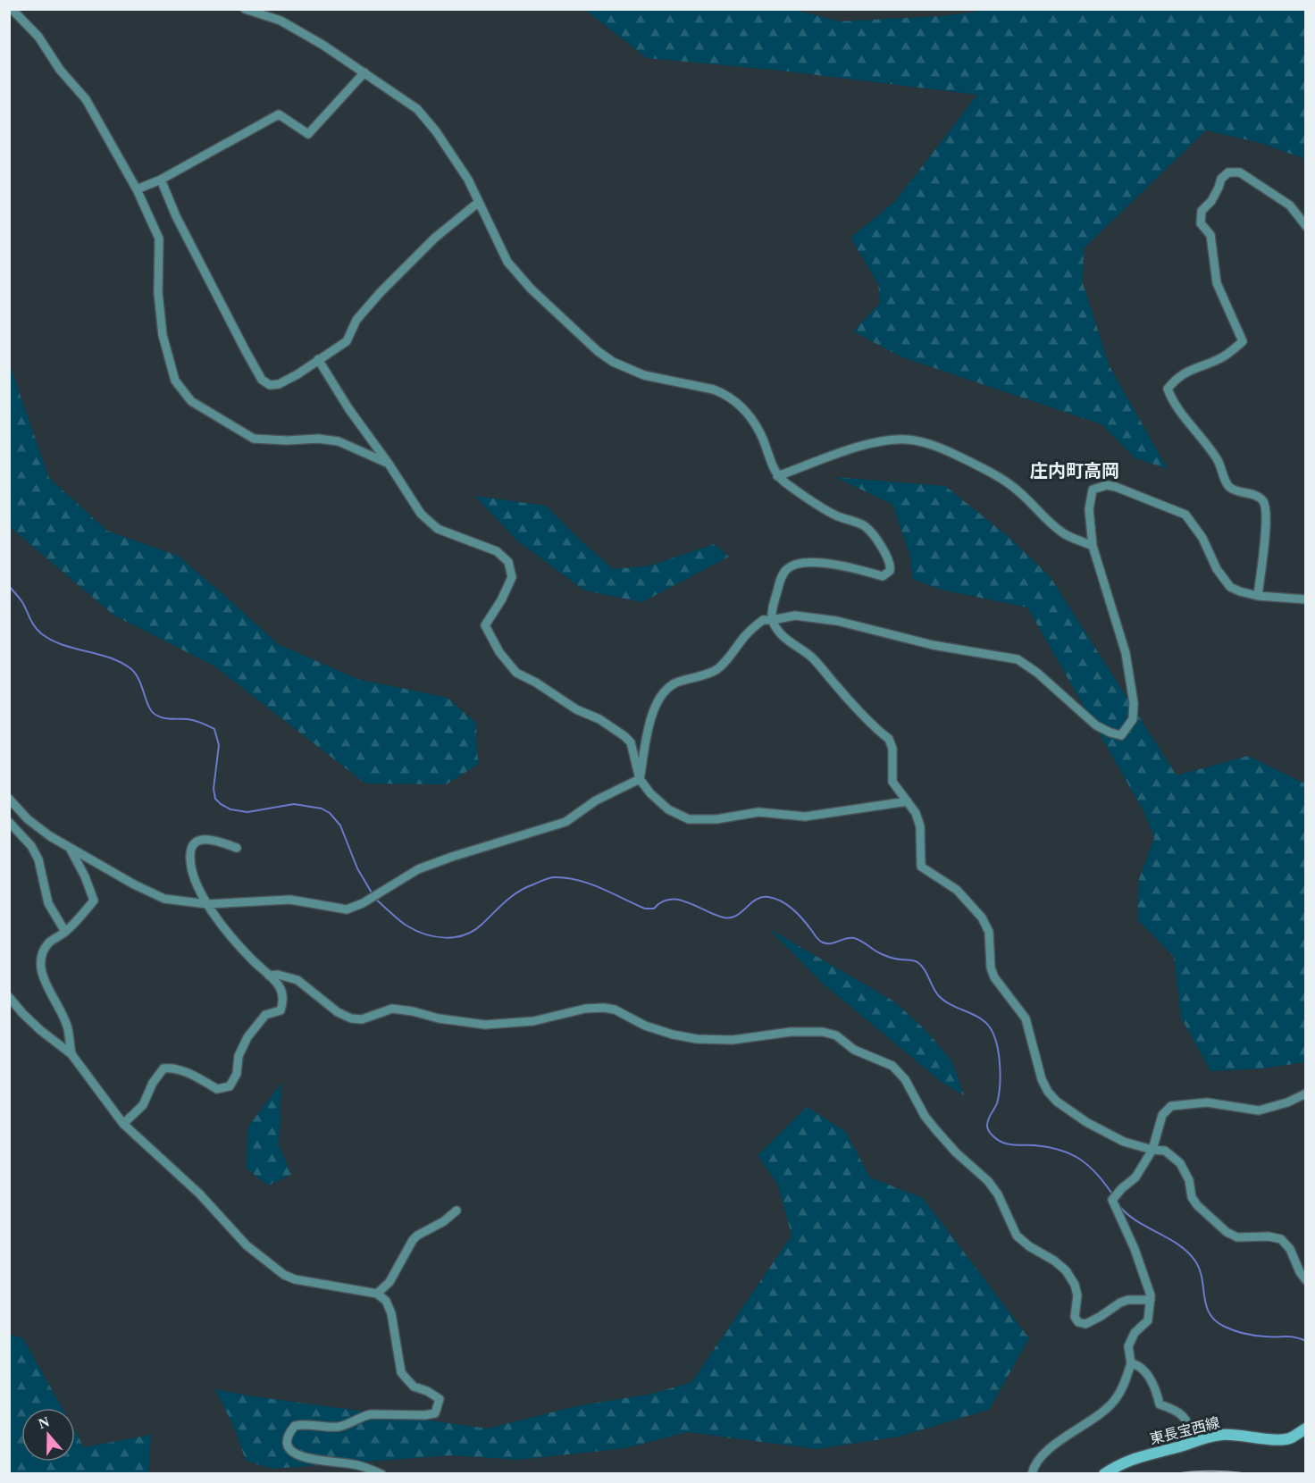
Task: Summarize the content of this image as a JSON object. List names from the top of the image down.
{
  "streets": {
    "main road": ["東長宝西線"]
  },
  "districts": ["庄内町高岡"],
  "north": "top"
}
